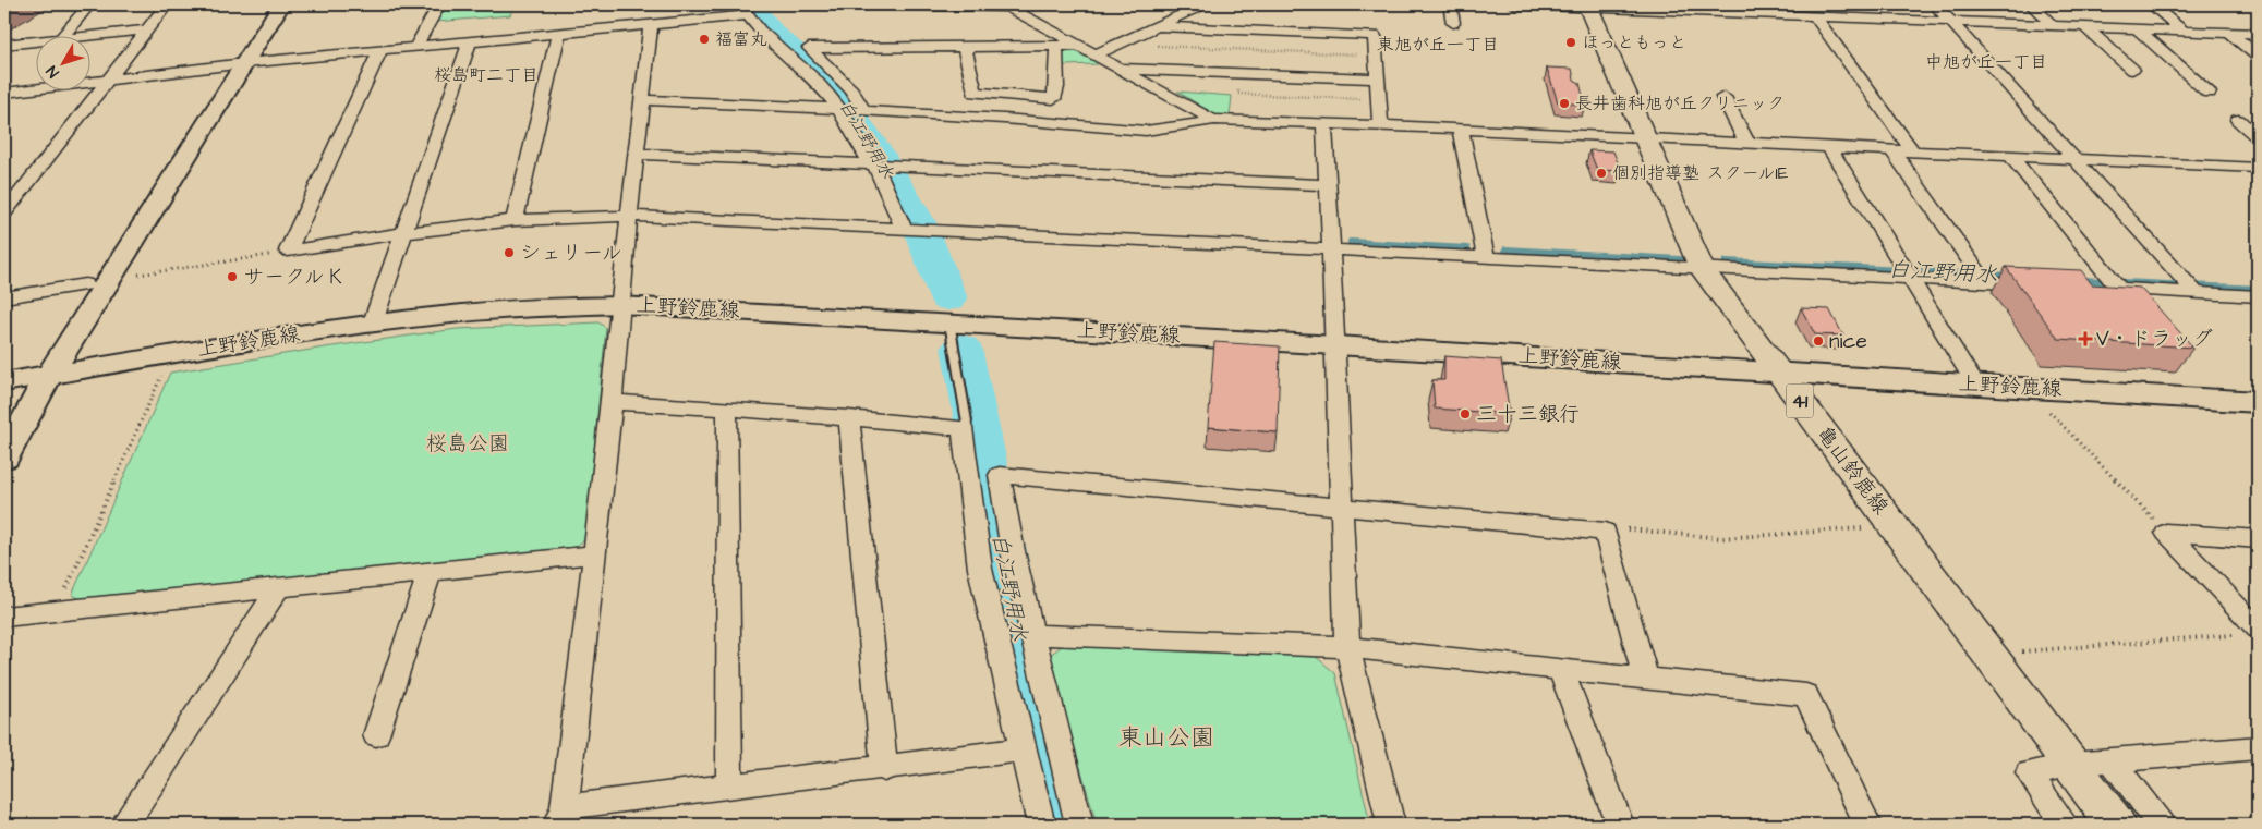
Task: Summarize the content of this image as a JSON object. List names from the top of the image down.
{
  "streets": {
    "main road": ["上野鈴鹿線", "41", "亀山鈴鹿線"]
  },
  "crossings": [
    ["上野鈴鹿線", "亀山鈴鹿線"]
  ],
  "districts": ["東旭が丘一丁目", "中旭が丘一丁目", "桜島町二丁目"],
  "water": ["白江野用水"],
  "parks": ["桜島公園", "東山公園"],
  "places": {
    "other": [
      "福富丸",
      "ほっともっと",
      "長井歯科旭が丘クリニック",
      "個別指導塾 スクールIE",
      "シェリール",
      "サークルＫ",
      "nice",
      "三十三銀行"
    ],
    "health": ["V・ドラッグ"]
  },
  "north": "bottom left"
}
